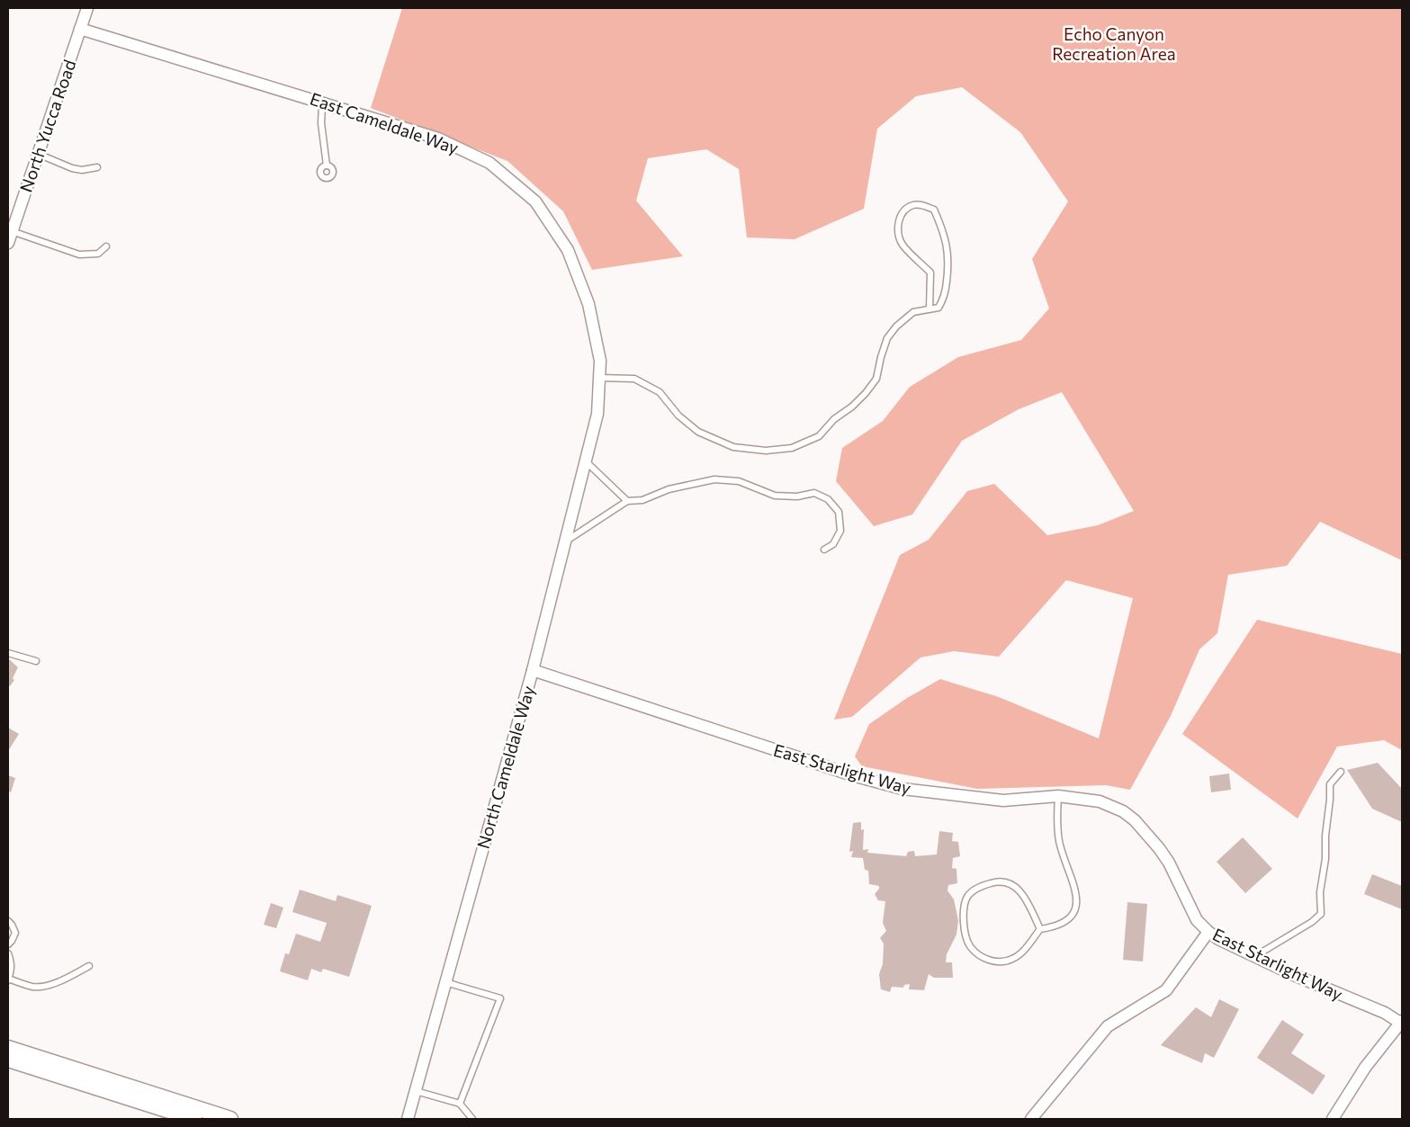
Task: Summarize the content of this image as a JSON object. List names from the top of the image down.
{
  "streets": {
    "street": [
      "East Cameldale Way",
      "North Yucca Road",
      "North Cameldale Way",
      "East Starlight Way"
    ]
  },
  "crossings": [
    ["East Cameldale Way", "North Yucca Road"],
    ["East Cameldale Way", "North Cameldale Way"],
    ["North Cameldale Way", "East Starlight Way"]
  ],
  "parks": ["Echo Canyon Recreation Area"]
}
